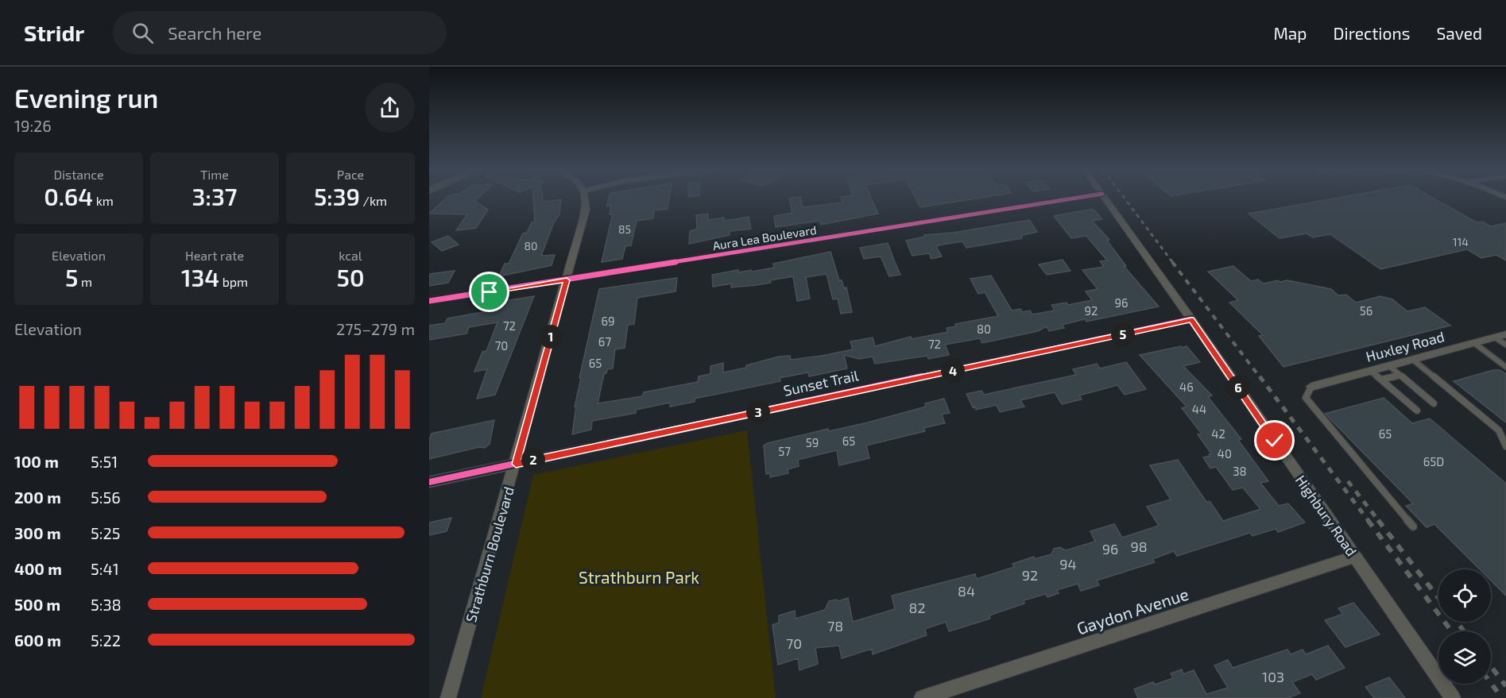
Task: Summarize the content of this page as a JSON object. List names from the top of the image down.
{
  "streets": {
    "street": [
      "Aura Lea Boulevard",
      "Huxley Road",
      "Sunset Trail",
      "Highbury Road",
      "Strathburn Boulevard",
      "Gaydon Avenue"
    ]
  },
  "crossings": [
    ["Aura Lea Boulevard", "Strathburn Boulevard"],
    ["Sunset Trail", "Highbury Road"],
    ["Sunset Trail", "Strathburn Boulevard"],
    ["Highbury Road", "Gaydon Avenue"]
  ],
  "parks": ["Strathburn Park"],
  "house_numbers": [
    "85",
    "114",
    "80",
    "96",
    "92",
    "56",
    "69",
    "72",
    "80",
    "67",
    "72",
    "70",
    "65",
    "46",
    "44",
    "42",
    "65",
    "65",
    "59",
    "57",
    "40",
    "65D",
    "38",
    "98",
    "96",
    "94",
    "92",
    "84",
    "82",
    "78",
    "70",
    "103"
  ],
  "page": {
    "header": "Stridr",
    "search": "Search here",
    "nav": ["Map", "Directions", "Saved"],
    "heading": ["Evening run", "19:26"],
    "stats": [
      ["Distance", "0.64 km"],
      ["Time", "3:37"],
      ["Pace", "5:39 /km"],
      ["Elevation", "5 m"],
      ["Heart rate", "134 bpm"],
      ["kcal", "50"]
    ],
    "chart": ["Elevation", "275–279 m"],
    "pins": [
      "5",
      "1",
      "4",
      "6",
      "3",
      "2"
    ],
    "list": [
      {
        "name": "100 m",
        "note": "5:51"
      },
      {
        "name": "200 m",
        "note": "5:56"
      },
      {
        "name": "300 m",
        "note": "5:25"
      },
      {
        "name": "400 m",
        "note": "5:41"
      },
      {
        "name": "500 m",
        "note": "5:38"
      },
      {
        "name": "600 m",
        "note": "5:22"
      }
    ]
  }
}
